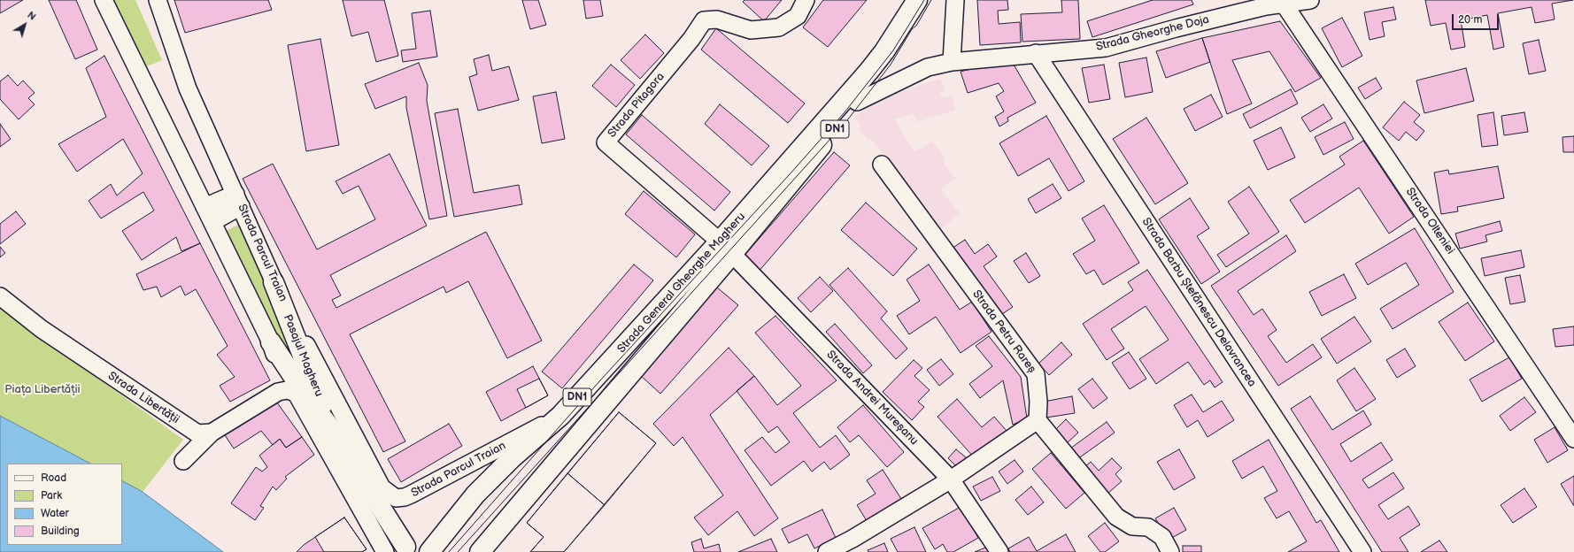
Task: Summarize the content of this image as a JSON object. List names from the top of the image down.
{
  "streets": {
    "main road": ["DN1", "Strada General Gheorghe Magheru", "Pasajul Magheru"],
    "street": [
      "Strada Gheorghe Doja",
      "Strada Pitagora",
      "Strada Olteniei",
      "Strada Parcul Traian",
      "Strada Barbu Ștefănescu Delavrancea",
      "Strada Petru Rareș",
      "Strada Libertății",
      "Strada Andrei Mureșanu"
    ]
  },
  "crossings": [
    ["Strada Gheorghe Doja", "Strada Olteniei"],
    ["Strada Gheorghe Doja", "Strada General Gheorghe Magheru"],
    ["Strada Gheorghe Doja", "Strada Barbu Ștefănescu Delavrancea"],
    ["Strada Pitagora", "Strada General Gheorghe Magheru"],
    ["Strada Pitagora", "Strada Andrei Mureșanu"],
    ["Strada Parcul Traian", "Strada General Gheorghe Magheru"],
    ["Strada Parcul Traian", "Pasajul Magheru"],
    ["Strada General Gheorghe Magheru", "Strada Andrei Mureșanu"]
  ],
  "parks": ["Piața Libertății"],
  "legend": [
    "Road",
    "Park",
    "Water",
    "Building"
  ],
  "scale_bar": "20 m",
  "north": "top right"
}
